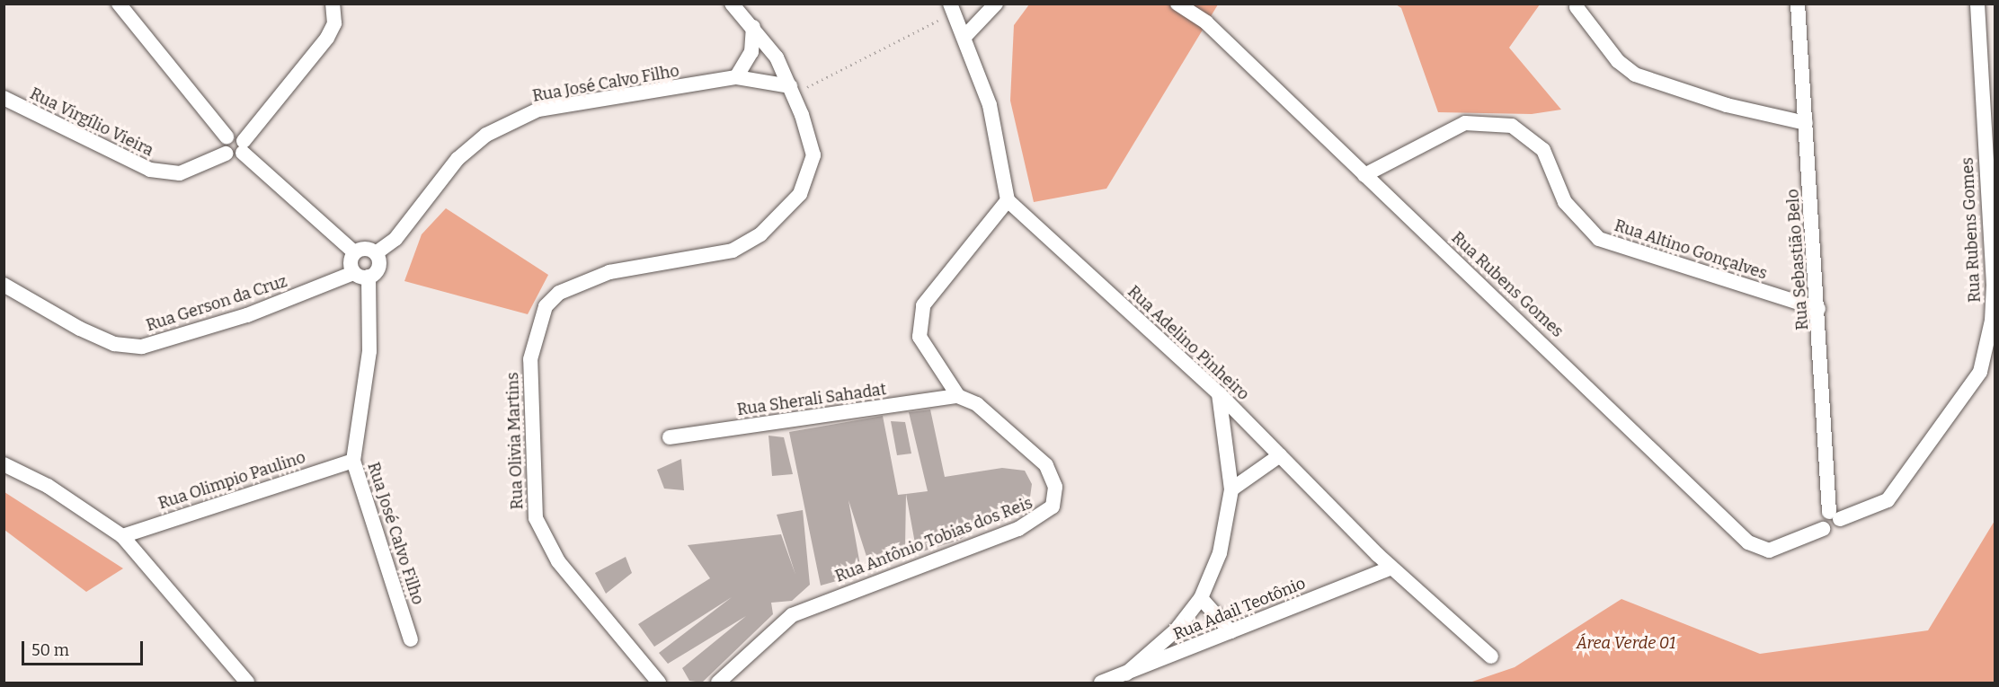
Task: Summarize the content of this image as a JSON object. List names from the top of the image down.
{
  "streets": {
    "street": [
      "Rua José Calvo Filho",
      "Rua Virgílio Vieira",
      "Rua Rubens Gomes",
      "Rua Altino Gonçalves",
      "Rua Sebastião Belo",
      "Rua Gerson da Cruz",
      "Rua Adelino Pinheiro",
      "Rua Sherali Sahadat",
      "Rua Olivia Martins",
      "Rua Olimpio Paulino",
      "Rua Antônio Tobias dos Reis",
      "Rua Adail Teotônio"
    ]
  },
  "crossings": [
    ["Rua José Calvo Filho", "Rua Gerson da Cruz"],
    ["Rua José Calvo Filho", "Rua Olivia Martins"],
    ["Rua José Calvo Filho", "Rua Olimpio Paulino"],
    ["Rua Rubens Gomes", "Rua Altino Gonçalves"],
    ["Rua Rubens Gomes", "Rua Sebastião Belo"],
    ["Rua Altino Gonçalves", "Rua Sebastião Belo"],
    ["Rua Adelino Pinheiro", "Rua Antônio Tobias dos Reis"],
    ["Rua Adelino Pinheiro", "Rua Adail Teotônio"],
    ["Rua Sherali Sahadat", "Rua Antônio Tobias dos Reis"]
  ],
  "parks": ["Área Verde 01"],
  "scale_bar": "50 m"
}
